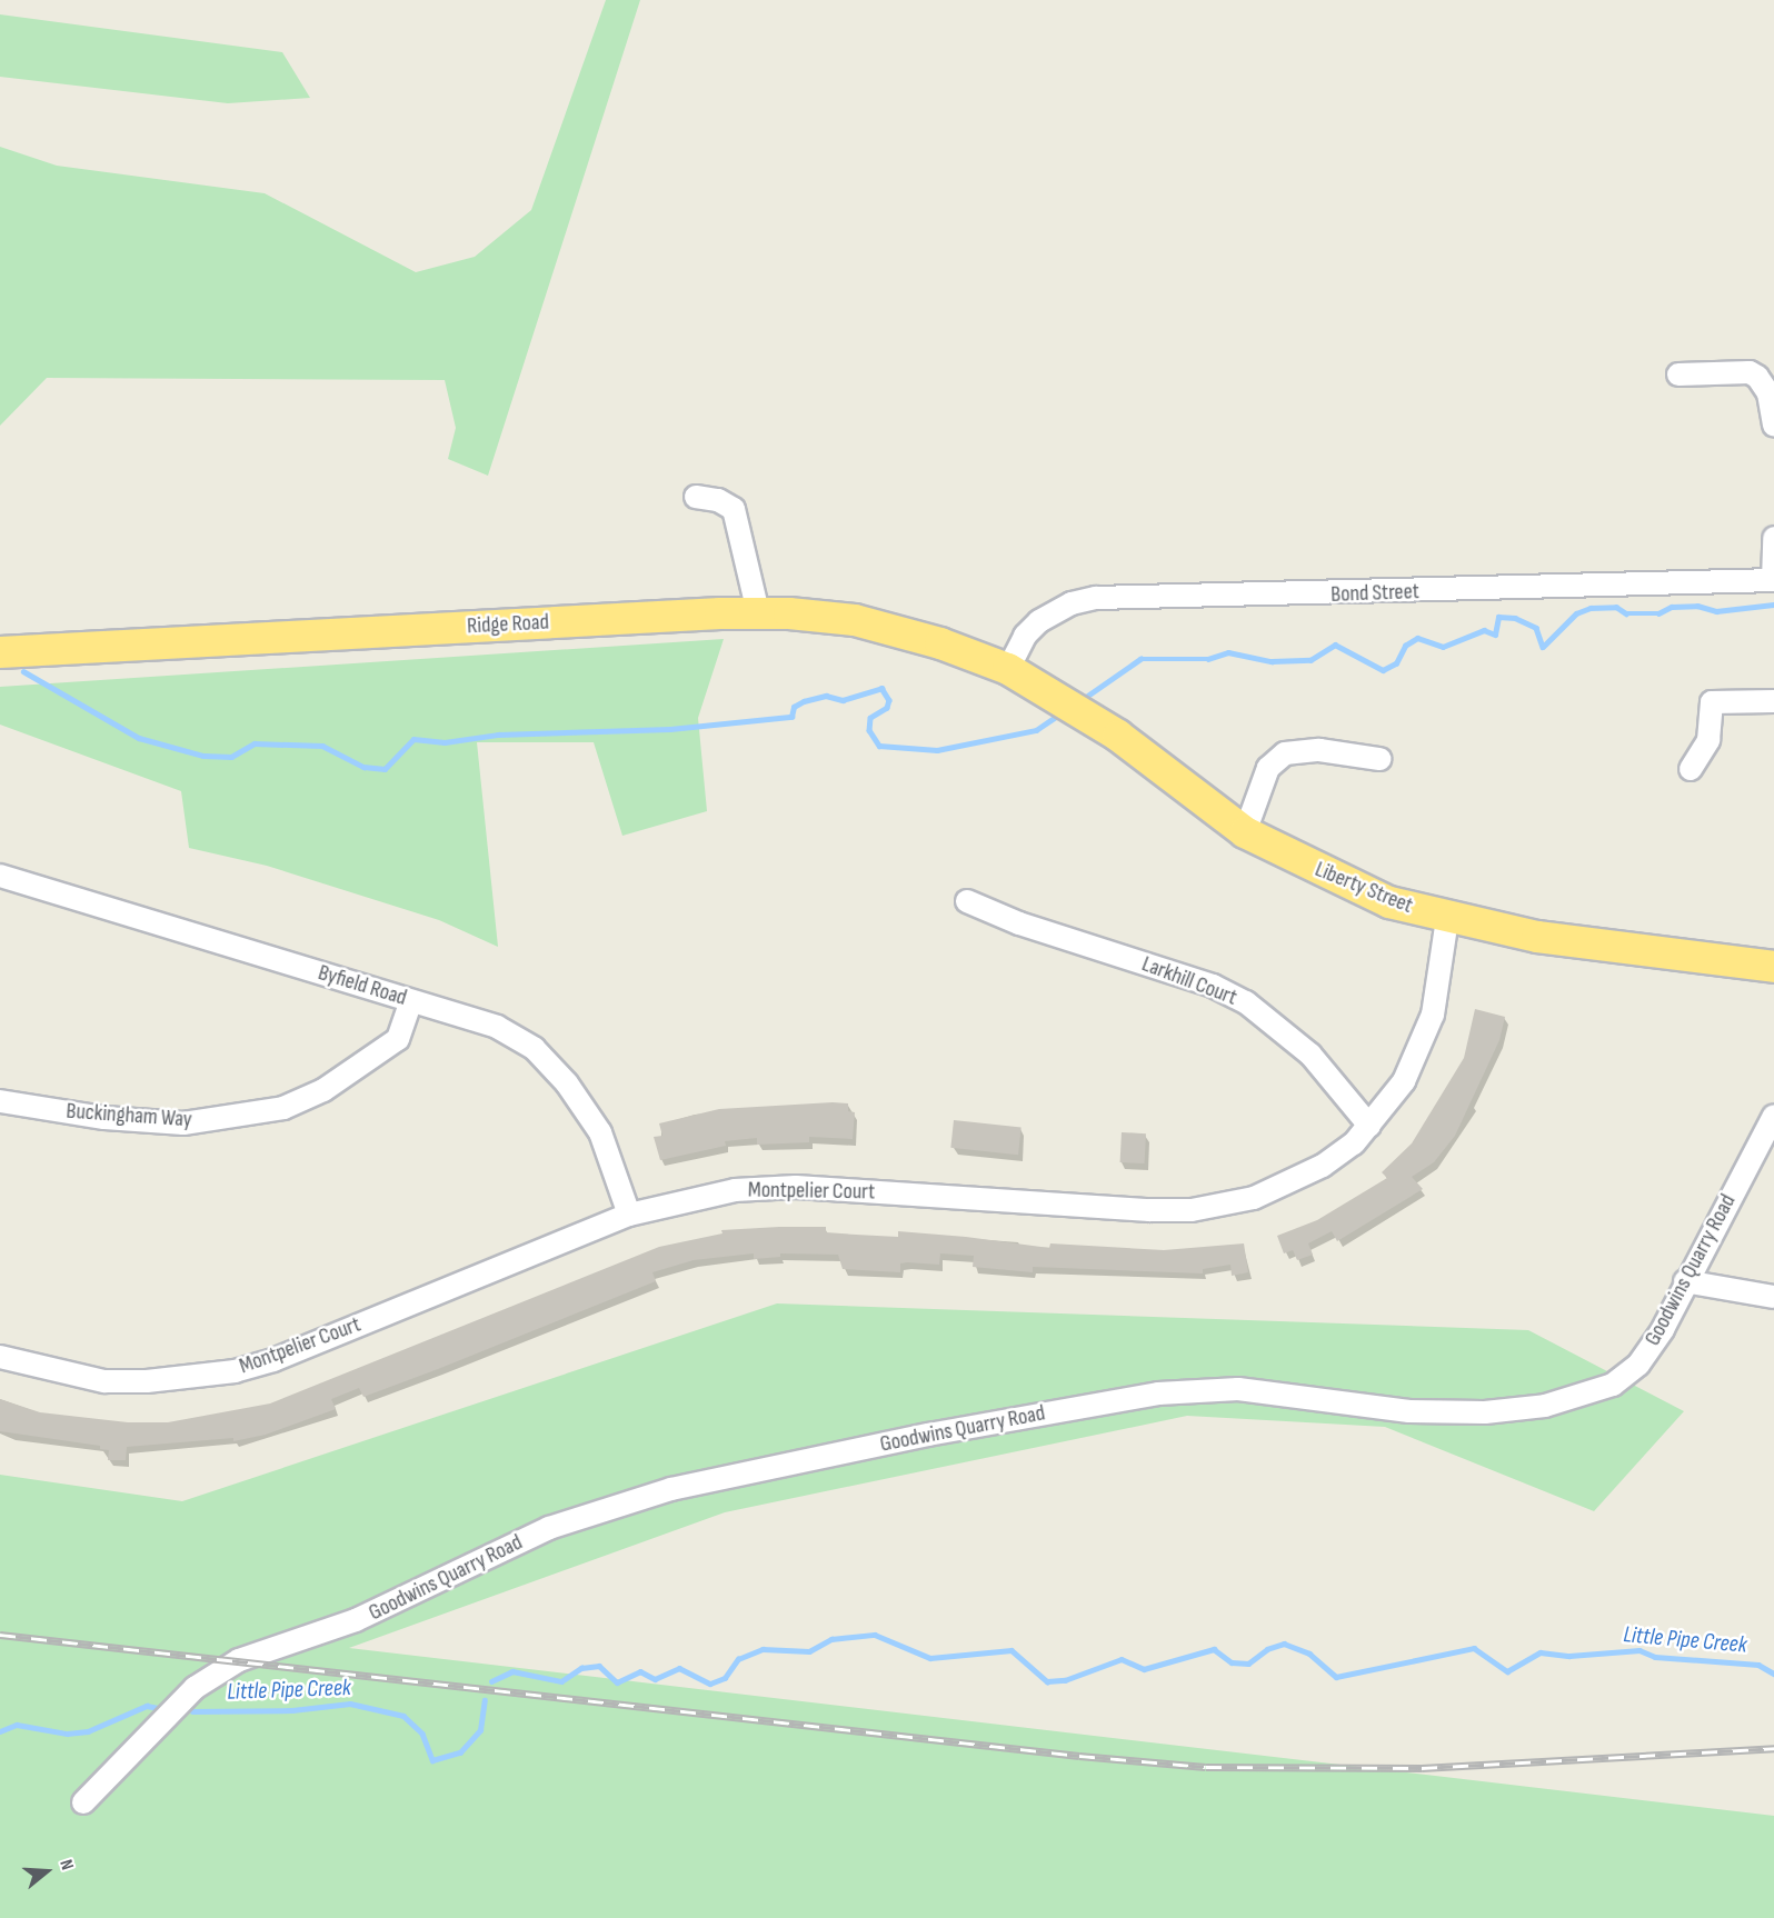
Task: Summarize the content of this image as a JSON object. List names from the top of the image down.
{
  "streets": {
    "highway": ["Ridge Road", "Liberty Street"],
    "street": [
      "Bond Street",
      "Larkhill Court",
      "Byfield Road",
      "Buckingham Way",
      "Montpelier Court",
      "Goodwins Quarry Road"
    ]
  },
  "crossings": [
    ["Bond Street", "Ridge Road"],
    ["Bond Street", "Liberty Street"],
    ["Ridge Road", "Liberty Street"],
    ["Liberty Street", "Montpelier Court"],
    ["Larkhill Court", "Montpelier Court"],
    ["Byfield Road", "Buckingham Way"],
    ["Byfield Road", "Montpelier Court"]
  ],
  "water": ["Little Pipe Creek"],
  "north": "right"
}
